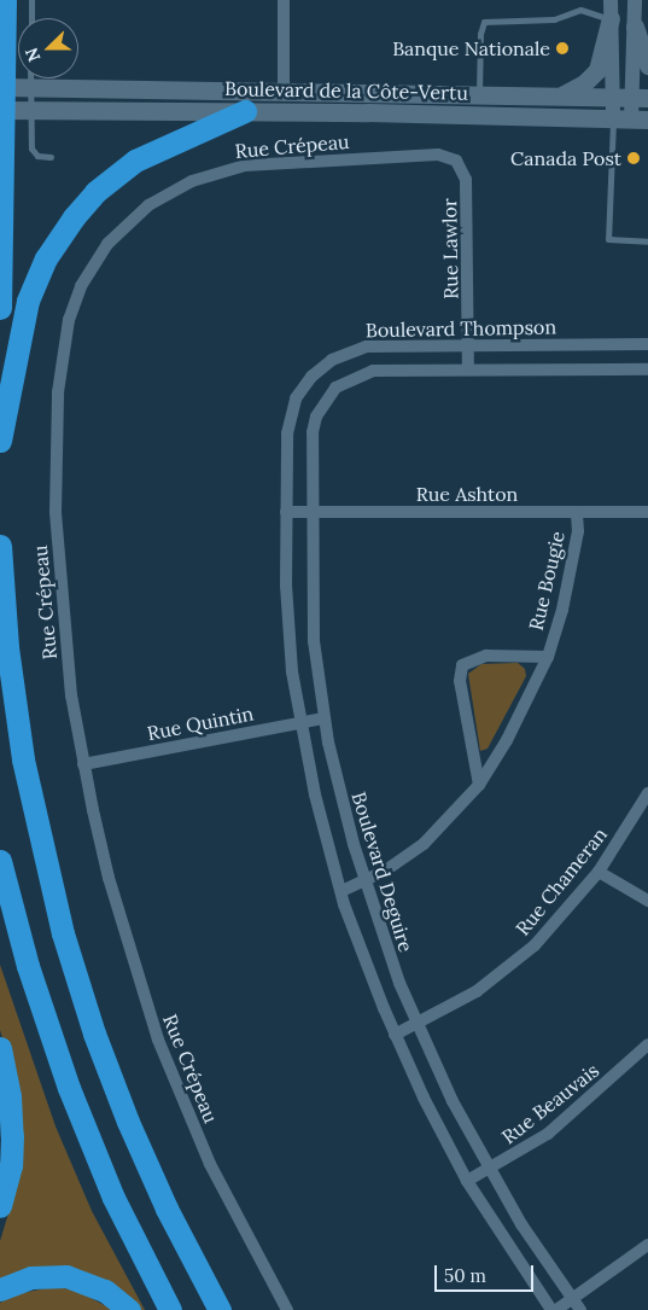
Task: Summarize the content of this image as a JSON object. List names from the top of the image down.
{
  "streets": {
    "main road": ["Boulevard de la Côte-Vertu"],
    "street": [
      "Rue Crépeau",
      "Rue Lawlor",
      "Boulevard Thompson",
      "Rue Ashton",
      "Rue Bougie",
      "Rue Quintin",
      "Boulevard Deguire",
      "Rue Chameran",
      "Rue Beauvais"
    ]
  },
  "crossings": [
    ["Rue Crépeau", "Rue Lawlor"],
    ["Rue Crépeau", "Rue Quintin"],
    ["Rue Lawlor", "Boulevard Thompson"],
    ["Boulevard Thompson", "Rue Ashton"],
    ["Boulevard Thompson", "Boulevard Deguire"],
    ["Rue Ashton", "Rue Bougie"],
    ["Rue Ashton", "Boulevard Deguire"],
    ["Rue Bougie", "Boulevard Deguire"],
    ["Rue Quintin", "Boulevard Deguire"],
    ["Boulevard Deguire", "Rue Chameran"],
    ["Boulevard Deguire", "Rue Beauvais"]
  ],
  "places": ["Banque Nationale", "Canada Post"],
  "scale_bar": "50 m",
  "north": "left"
}
